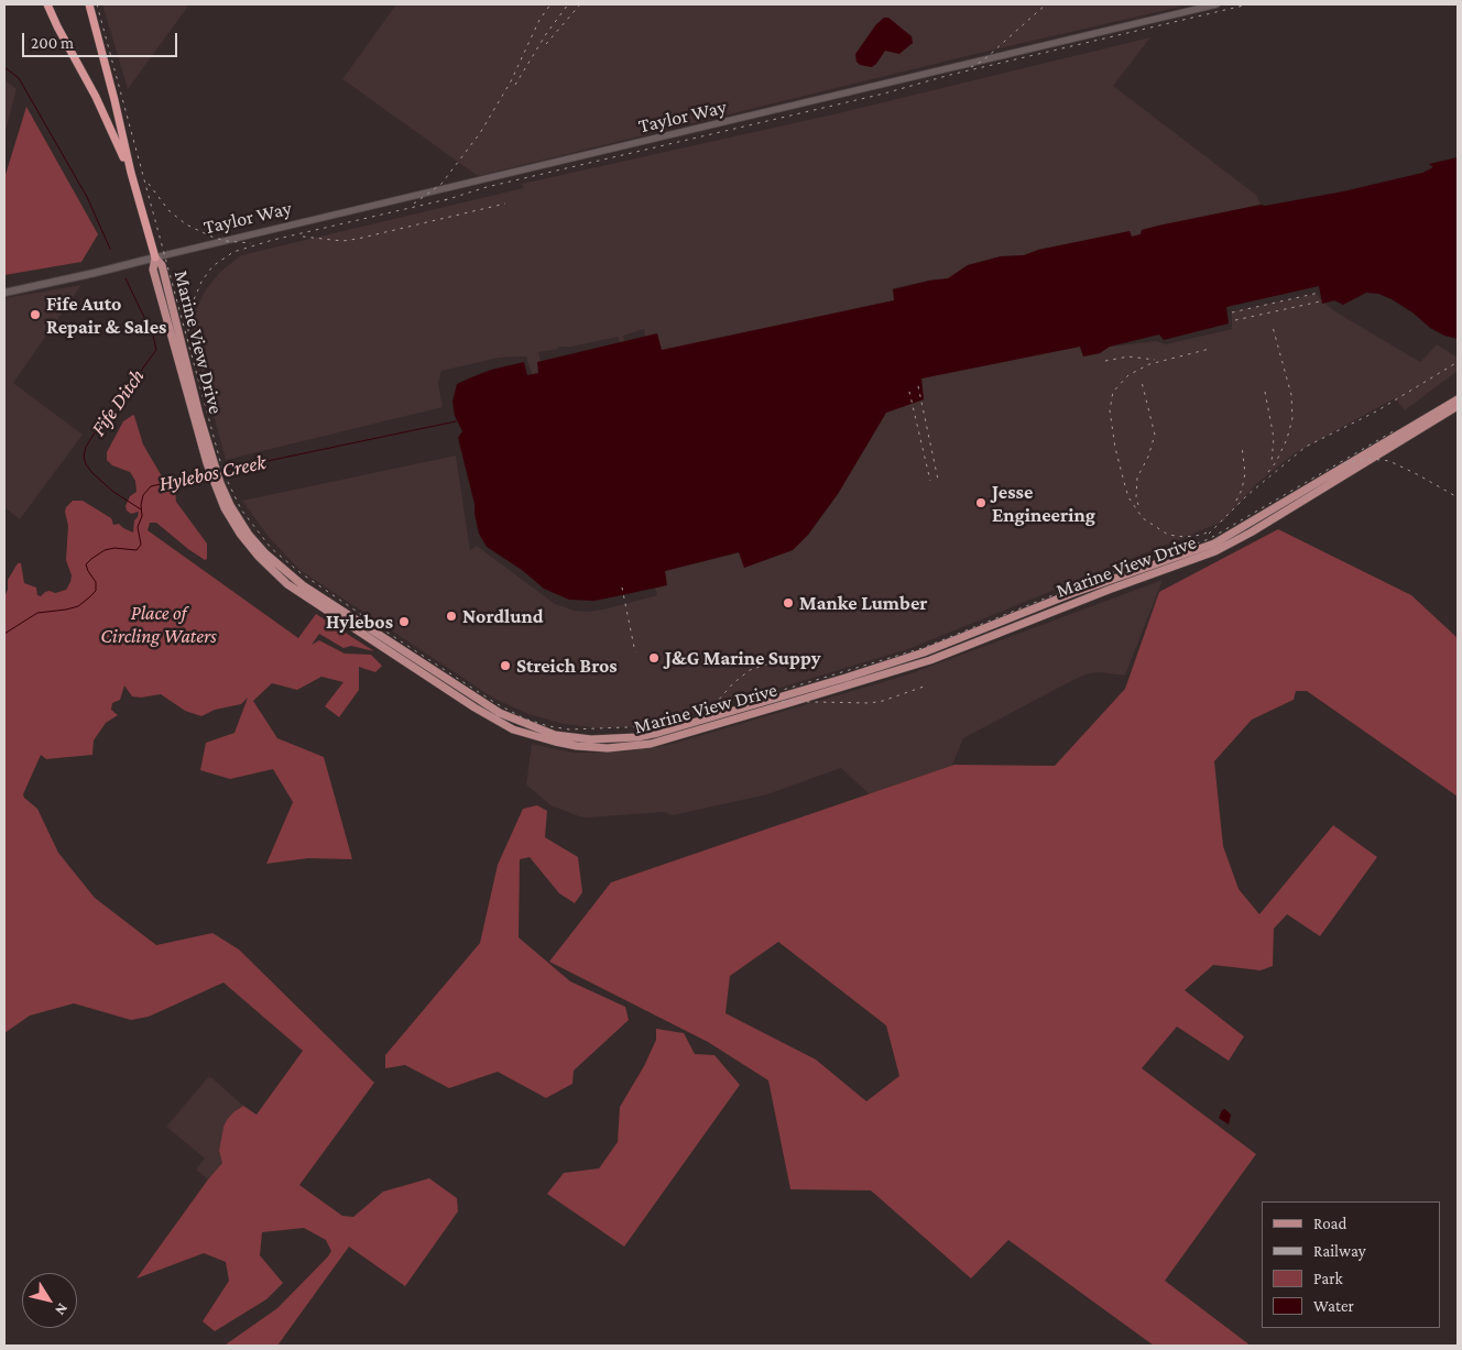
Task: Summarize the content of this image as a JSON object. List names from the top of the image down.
{
  "streets": {
    "main road": ["Marine View Drive"],
    "street": ["Taylor Way"]
  },
  "crossings": [
    ["Taylor Way", "Marine View Drive"]
  ],
  "water": ["Fife Ditch", "Hylebos Creek"],
  "parks": ["Place of Circling Waters"],
  "places": [
    "Fife Auto Repair & Sales",
    "Jesse Engineering",
    "Manke Lumber",
    "Nordlund",
    "Hylebos",
    "J&G Marine Suppy",
    "Streich Bros"
  ],
  "legend": [
    "Road",
    "Railway",
    "Park",
    "Water"
  ],
  "scale_bar": "200 m",
  "north": "bottom right"
}
